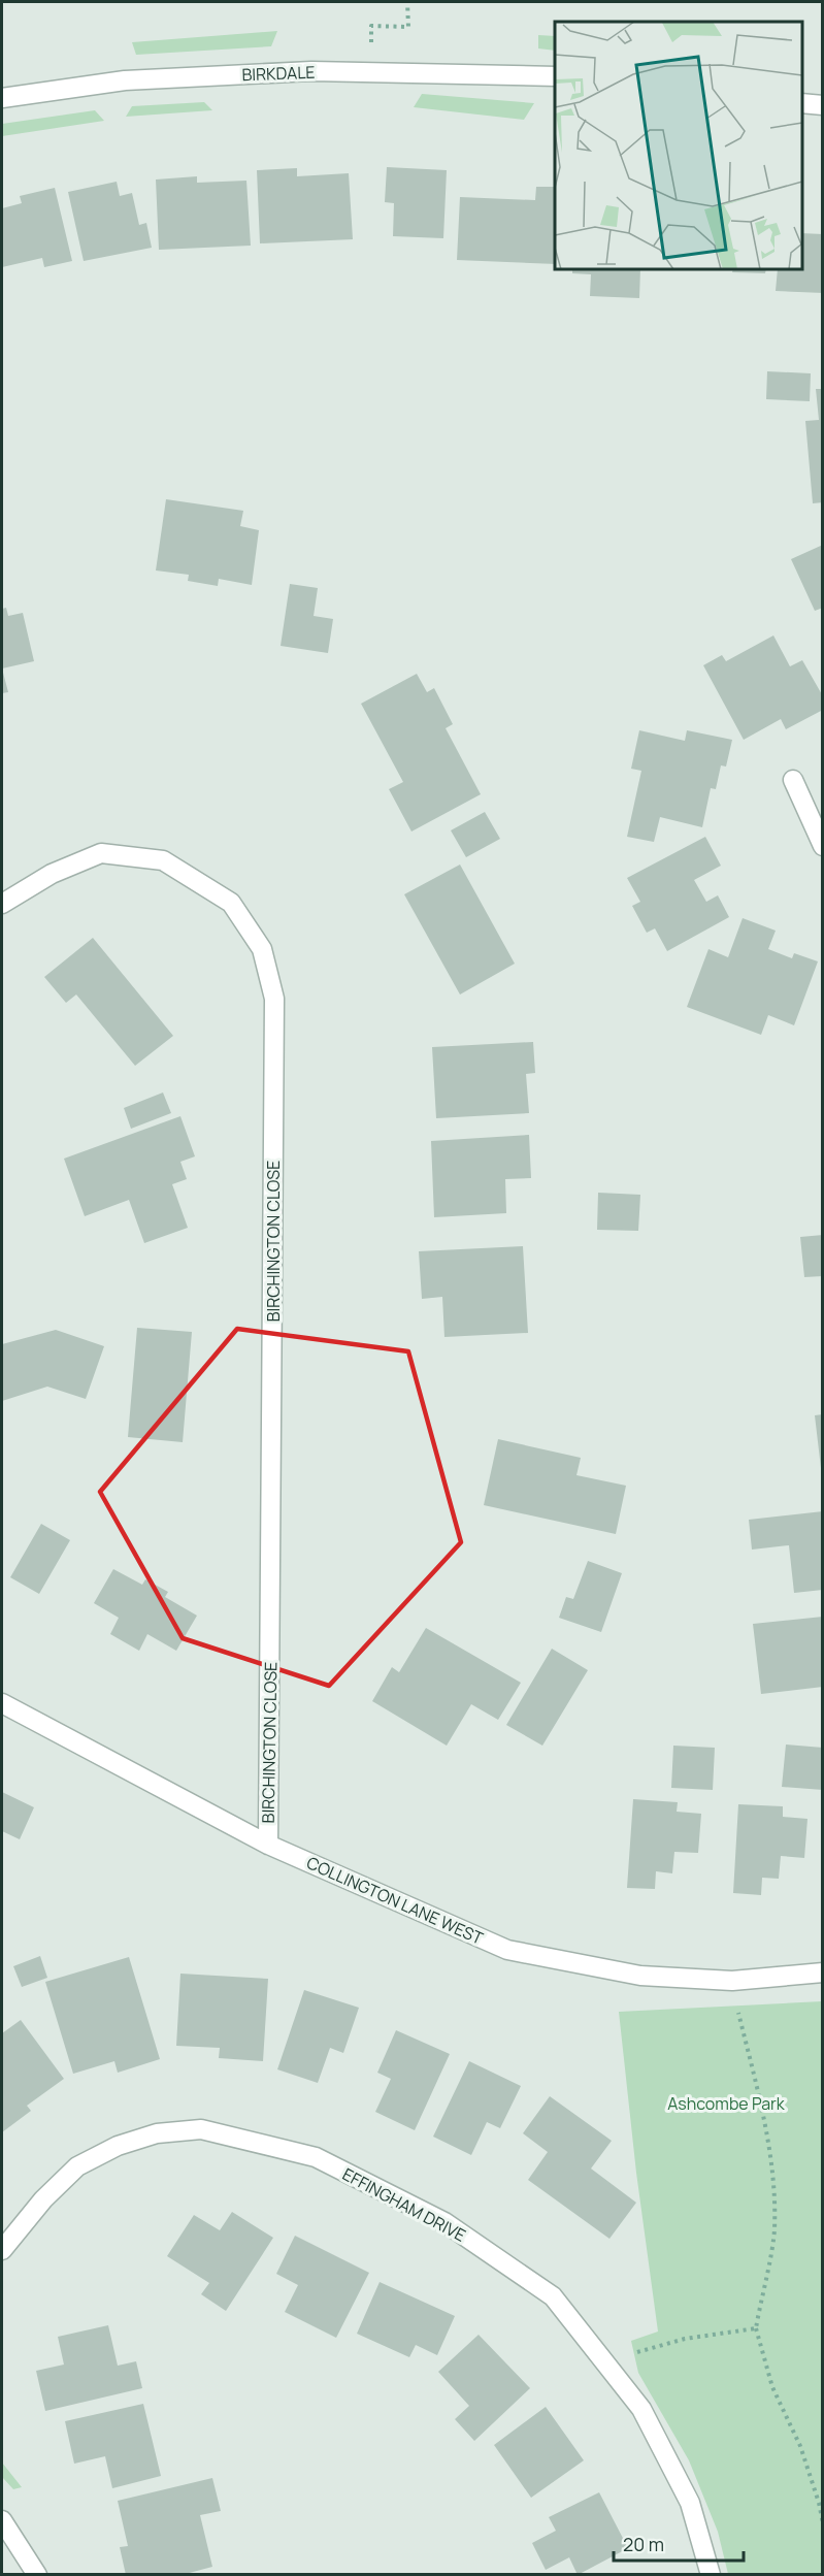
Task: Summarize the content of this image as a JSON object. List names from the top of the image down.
{
  "streets": {
    "street": [
      "BIRKDALE",
      "BIRCHINGTON CLOSE",
      "COLLINGTON LANE WEST",
      "EFFINGHAM DRIVE"
    ]
  },
  "crossings": [
    ["BIRCHINGTON CLOSE", "COLLINGTON LANE WEST"]
  ],
  "parks": ["Ashcombe Park"],
  "scale_bar": "20 m"
}
